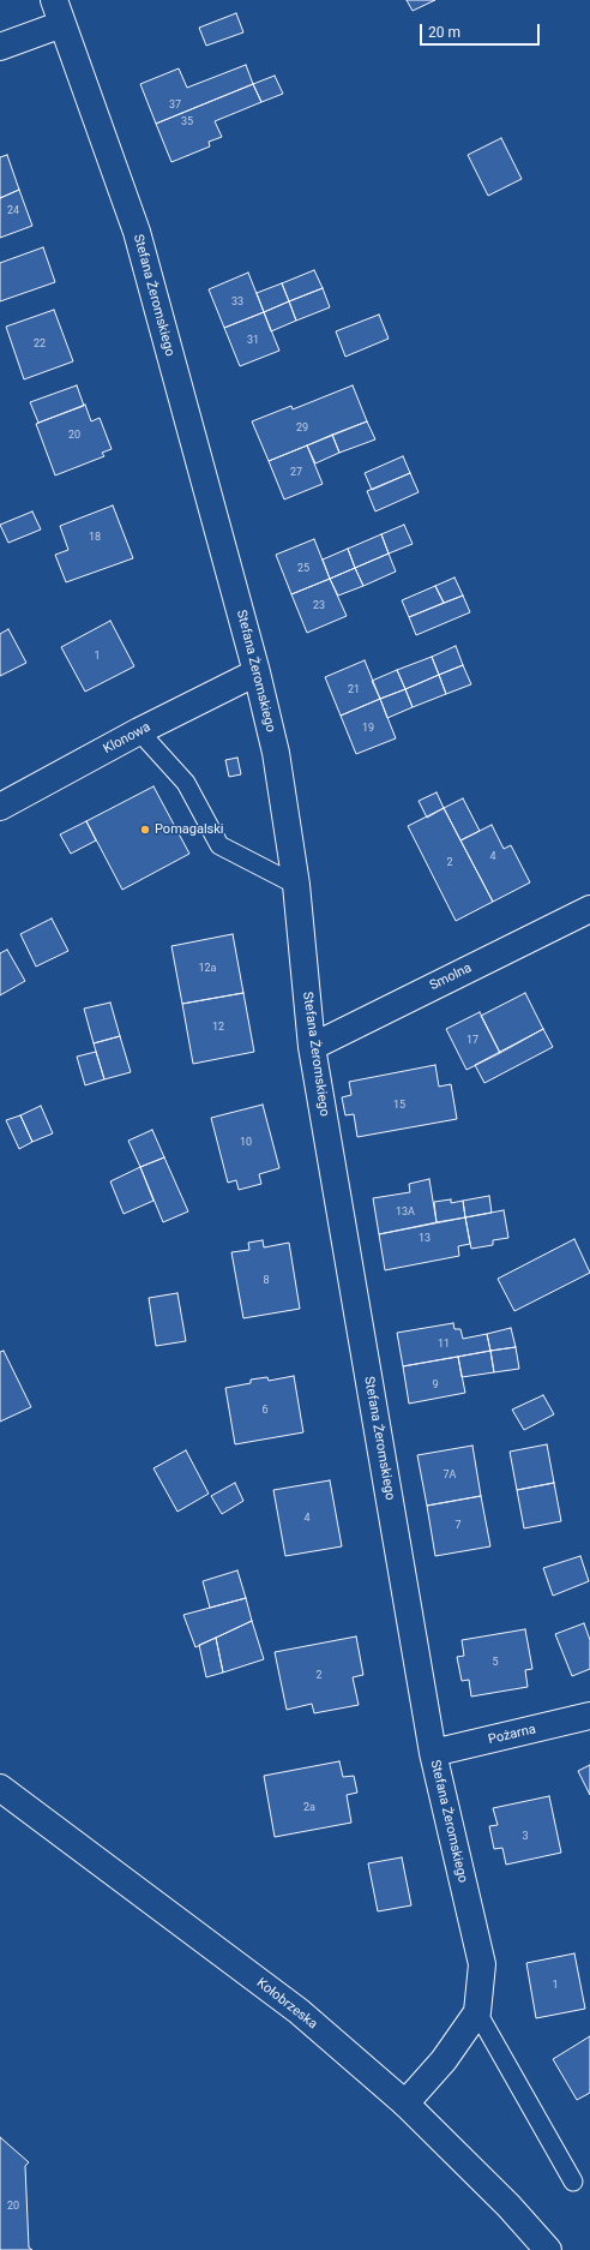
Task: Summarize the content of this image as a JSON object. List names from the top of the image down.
{
  "streets": {
    "street": [
      "Stefana Żeromskiego",
      "Klonowa",
      "Smolna",
      "Pożarna",
      "Kołobrzeska"
    ]
  },
  "crossings": [
    ["Stefana Żeromskiego", "Klonowa"],
    ["Stefana Żeromskiego", "Smolna"],
    ["Stefana Żeromskiego", "Pożarna"],
    ["Stefana Żeromskiego", "Kołobrzeska"]
  ],
  "places": ["Pomagalski"],
  "house_numbers": [
    "37",
    "35",
    "24",
    "33",
    "31",
    "22",
    "29",
    "20",
    "27",
    "18",
    "25",
    "23",
    "1",
    "21",
    "19",
    "4",
    "2",
    "12a",
    "12",
    "17",
    "15",
    "10",
    "13A",
    "13",
    "8",
    "11",
    "9",
    "6",
    "7A",
    "4",
    "7",
    "5",
    "2",
    "2a",
    "3",
    "1",
    "20"
  ],
  "scale_bar": "20 m"
}
